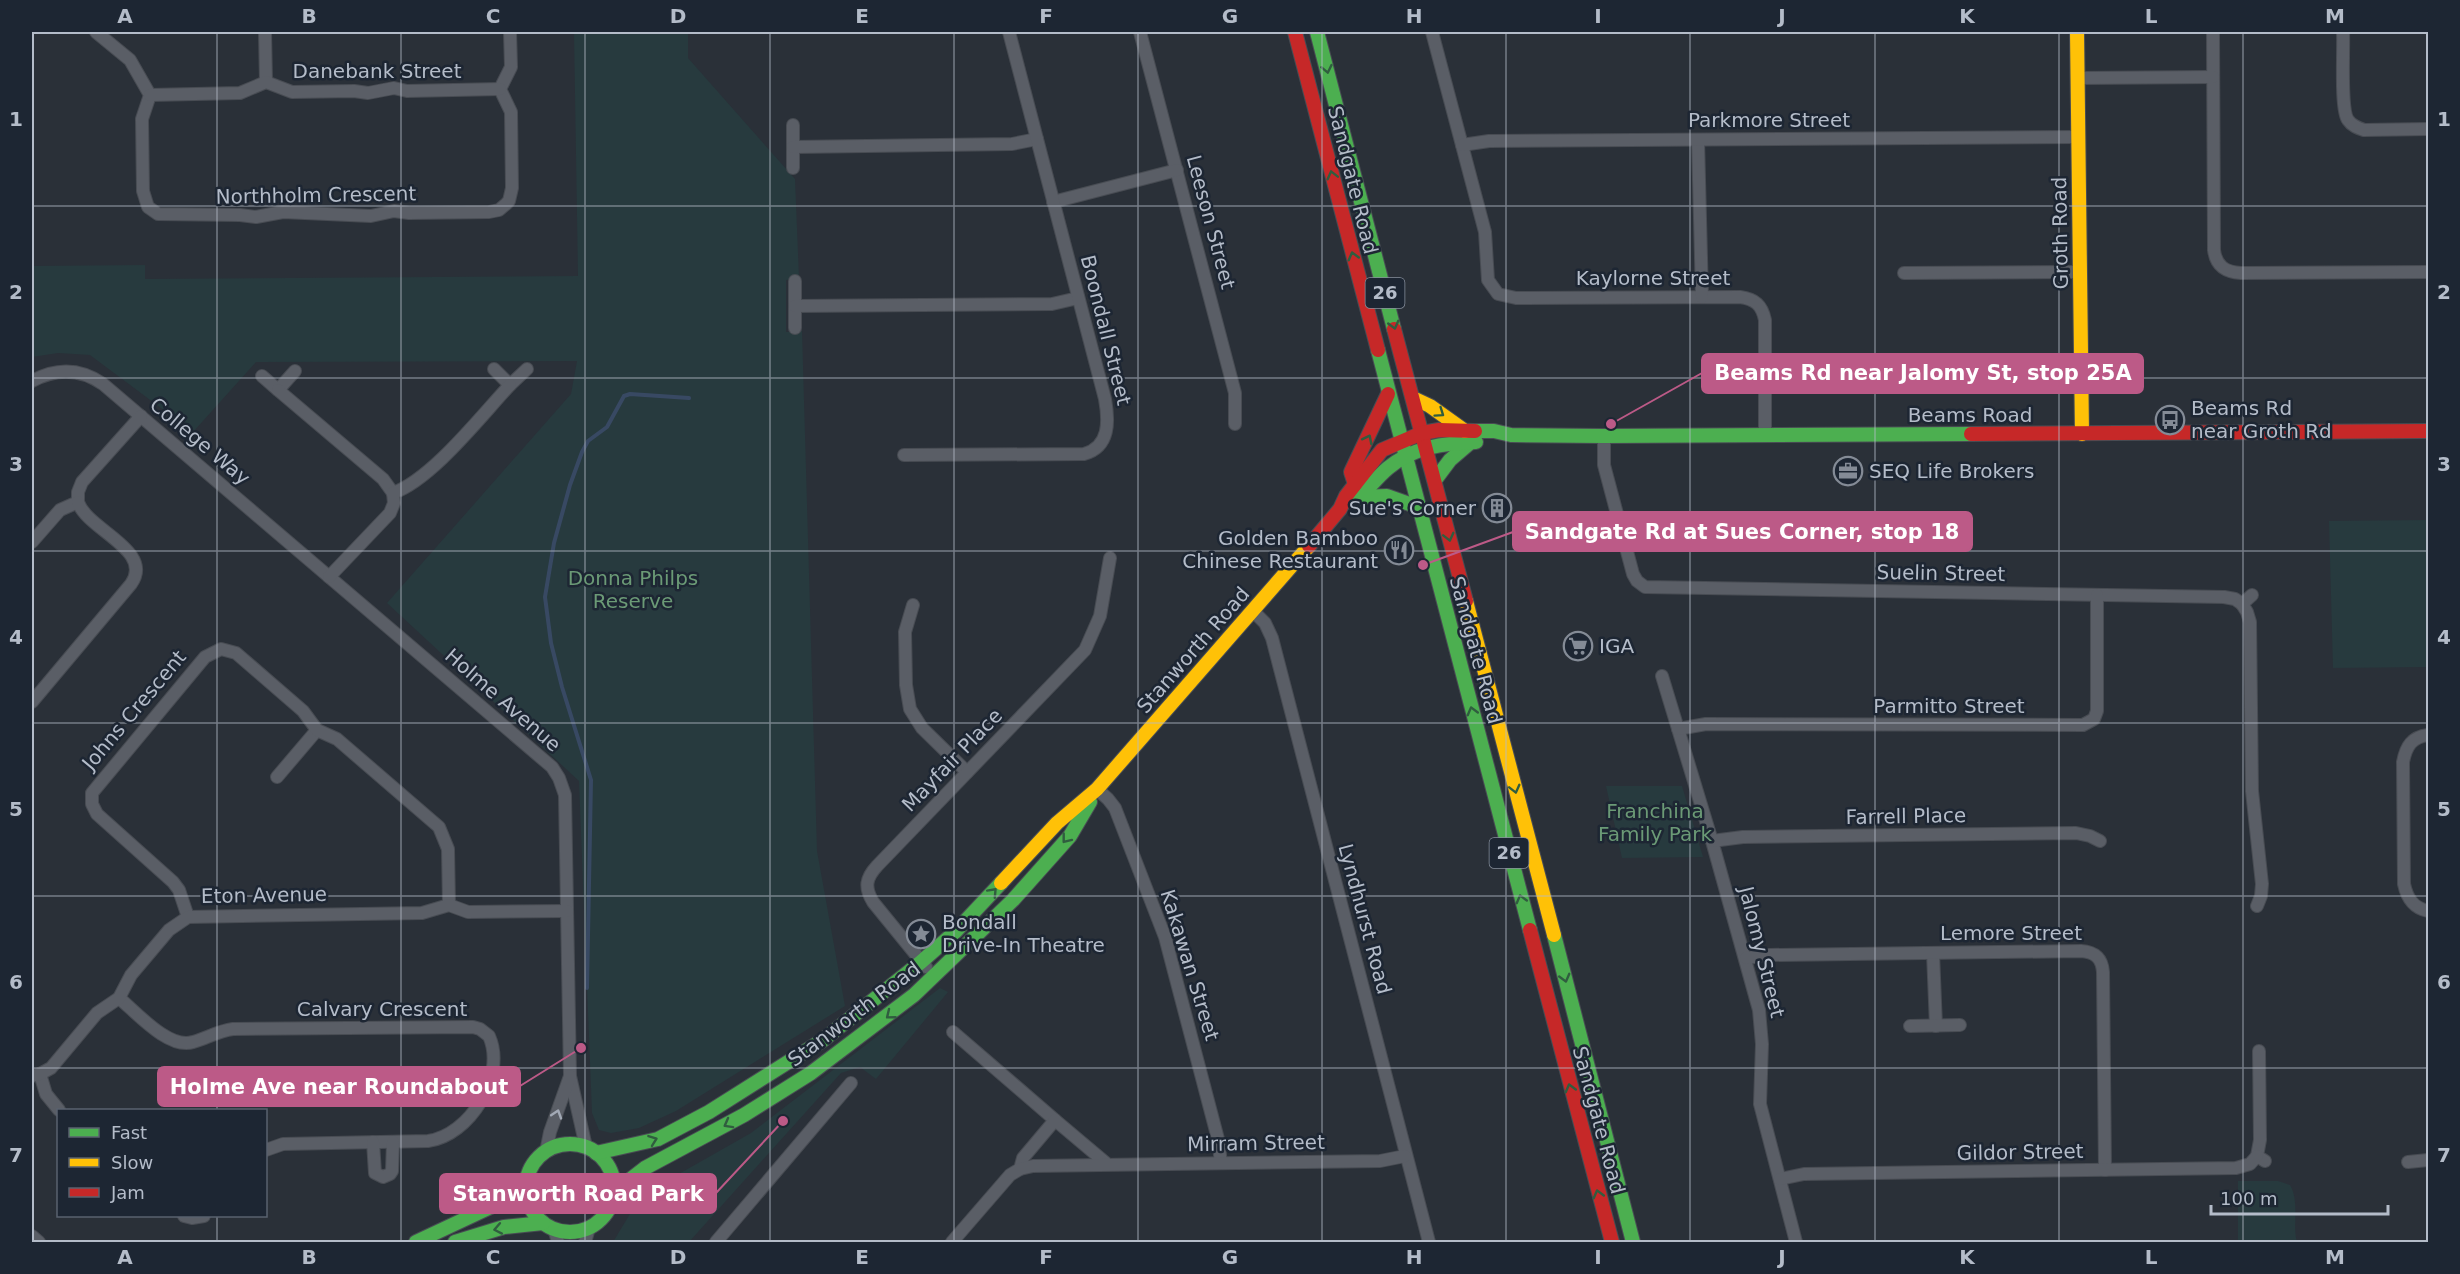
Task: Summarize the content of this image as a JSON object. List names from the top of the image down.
{
  "streets": {
    "main road": [
      "Sandgate Road",
      "Groth Road",
      "26",
      "Beams Road",
      "Stanworth Road"
    ],
    "street": [
      "Danebank Street",
      "Parkmore Street",
      "Northholm Crescent",
      "Leeson Street",
      "Kaylorne Street",
      "Boondall Street",
      "College Way",
      "Suelin Street",
      "Holme Avenue",
      "Parmitto Street",
      "Johns Crescent",
      "Mayfair Place",
      "Farrell Place",
      "Eton Avenue",
      "Lyndhurst Road",
      "Lemore Street",
      "Jalomy Street",
      "Kakawan Street",
      "Calvary Crescent",
      "Mirram Street",
      "Gildor Street"
    ]
  },
  "crossings": [
    ["Danebank Street", "Northholm Crescent"],
    ["Parkmore Street", "Groth Road"],
    ["Parkmore Street", "Kaylorne Street"],
    ["Sandgate Road", "Beams Road"],
    ["Sandgate Road", "Stanworth Road"],
    ["Groth Road", "Beams Road"],
    ["Kaylorne Street", "Beams Road"],
    ["Beams Road", "Suelin Street"],
    ["Beams Road", "Stanworth Road"],
    ["College Way", "Holme Avenue"],
    ["Suelin Street", "Parmitto Street"],
    ["Stanworth Road", "Holme Avenue"],
    ["Stanworth Road", "Mayfair Place"],
    ["Stanworth Road", "Lyndhurst Road"],
    ["Stanworth Road", "Kakawan Street"],
    ["Holme Avenue", "Eton Avenue"],
    ["Parmitto Street", "Jalomy Street"],
    ["Johns Crescent", "Eton Avenue"],
    ["Farrell Place", "Jalomy Street"],
    ["Eton Avenue", "Calvary Crescent"],
    ["Lyndhurst Road", "Mirram Street"],
    ["Lemore Street", "Jalomy Street"],
    ["Lemore Street", "Gildor Street"],
    ["Jalomy Street", "Gildor Street"],
    ["Kakawan Street", "Mirram Street"]
  ],
  "parks": ["Donna Philps Reserve", "Franchina Family Park"],
  "places": {
    "bus stop": ["Beams Rd near Groth Rd"],
    "other": [
      "Beams Rd near Jalomy St, stop 25A",
      "Sandgate Rd at Sues Corner, stop 18",
      "Holme Ave near Roundabout",
      "Stanworth Road Park"
    ],
    "office": ["SEQ Life Brokers"],
    "building": ["Sue's Corner"],
    "restaurant": ["Golden Bamboo Chinese Restaurant"],
    "supermarket": ["IGA"],
    "place": ["Bondall Drive-In Theatre"]
  },
  "legend": ["Fast", "Slow", "Jam"],
  "scale_bar": "100 m",
  "grid": {
    "columns": [
      "A",
      "B",
      "C",
      "D",
      "E",
      "F",
      "G",
      "H",
      "I",
      "J",
      "K",
      "L",
      "M"
    ],
    "rows": [
      "1",
      "2",
      "3",
      "4",
      "5",
      "6",
      "7"
    ]
  }
}
